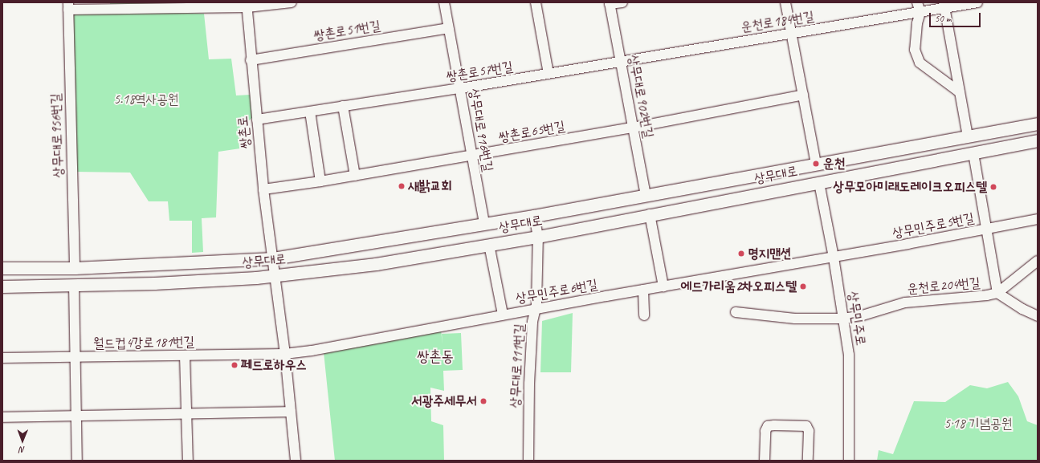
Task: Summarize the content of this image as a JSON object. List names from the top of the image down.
{
  "streets": {
    "main road": ["상무대로"],
    "street": [
      "운천로184번길",
      "쌍촌로51번길",
      "쌍촌로57번길",
      "상무대로902번길",
      "상무대로916번길",
      "쌍촌로65번길",
      "쌍촌로",
      "상무대로956번길",
      "상무민주로5번길",
      "운천로204번길",
      "상무민주로6번길",
      "상무민주로",
      "월드컵4강로181번길",
      "상무대로911번길"
    ]
  },
  "crossings": [
    ["운천로184번길", "쌍촌로57번길"],
    ["운천로184번길", "상무대로902번길"],
    ["쌍촌로51번길", "상무대로916번길"],
    ["쌍촌로51번길", "쌍촌로"],
    ["쌍촌로57번길", "상무대로902번길"],
    ["쌍촌로57번길", "상무대로916번길"],
    ["쌍촌로57번길", "쌍촌로"],
    ["상무대로902번길", "쌍촌로65번길"],
    ["상무대로902번길", "상무대로"],
    ["상무대로916번길", "쌍촌로65번길"],
    ["상무대로916번길", "상무대로"],
    ["쌍촌로65번길", "쌍촌로"],
    ["쌍촌로", "상무대로"],
    ["쌍촌로", "상무민주로6번길"],
    ["쌍촌로", "월드컵4강로181번길"],
    ["상무대로956번길", "상무대로"],
    ["상무대로", "상무민주로"],
    ["상무대로", "상무대로911번길"],
    ["상무민주로5번길", "상무민주로6번길"],
    ["상무민주로5번길", "상무민주로"],
    ["운천로204번길", "상무민주로"],
    ["상무민주로6번길", "상무민주로"],
    ["상무민주로6번길", "월드컵4강로181번길"],
    ["상무민주로6번길", "상무대로911번길"]
  ],
  "districts": ["쌍촌동"],
  "parks": ["5.18역사공원", "5·18 기념공원"],
  "places": [
    "운천",
    "새밝교회",
    "상무모아미래도레이크오피스텔",
    "명지맨션",
    "에드가리움2차오피스텔",
    "페드로하우스",
    "서광주세무서"
  ],
  "scale_bar": "50 m",
  "north": "bottom"
}
